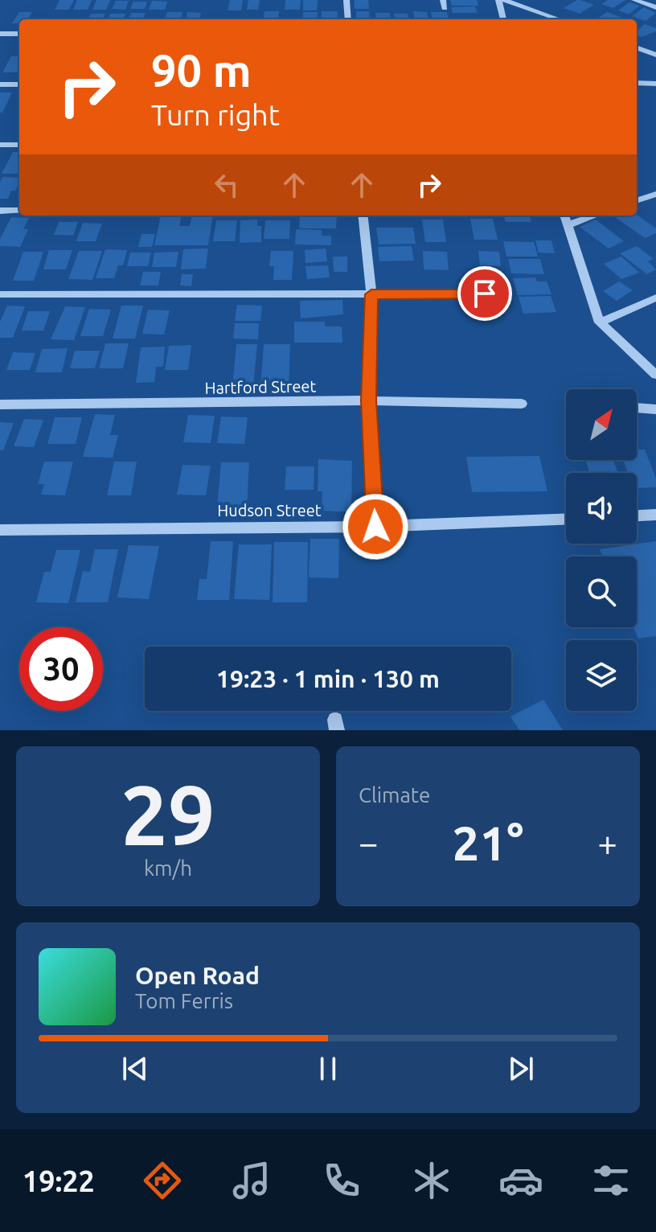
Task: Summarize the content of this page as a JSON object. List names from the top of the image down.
{
  "streets": {
    "street": ["Hartford Street", "Hudson Street"]
  },
  "north": "top right",
  "page": {
    "turn": ["90 m", "Turn right"],
    "limit": "30",
    "trip": "19:23 · 1 min · 130 m",
    "tile": [
      ["29", "km/h"],
      "Climate"
    ],
    "heat": ["−", "21°", "+"],
    "song": ["Open Road", "Tom Ferris"],
    "tabs": "19:22"
  }
}
